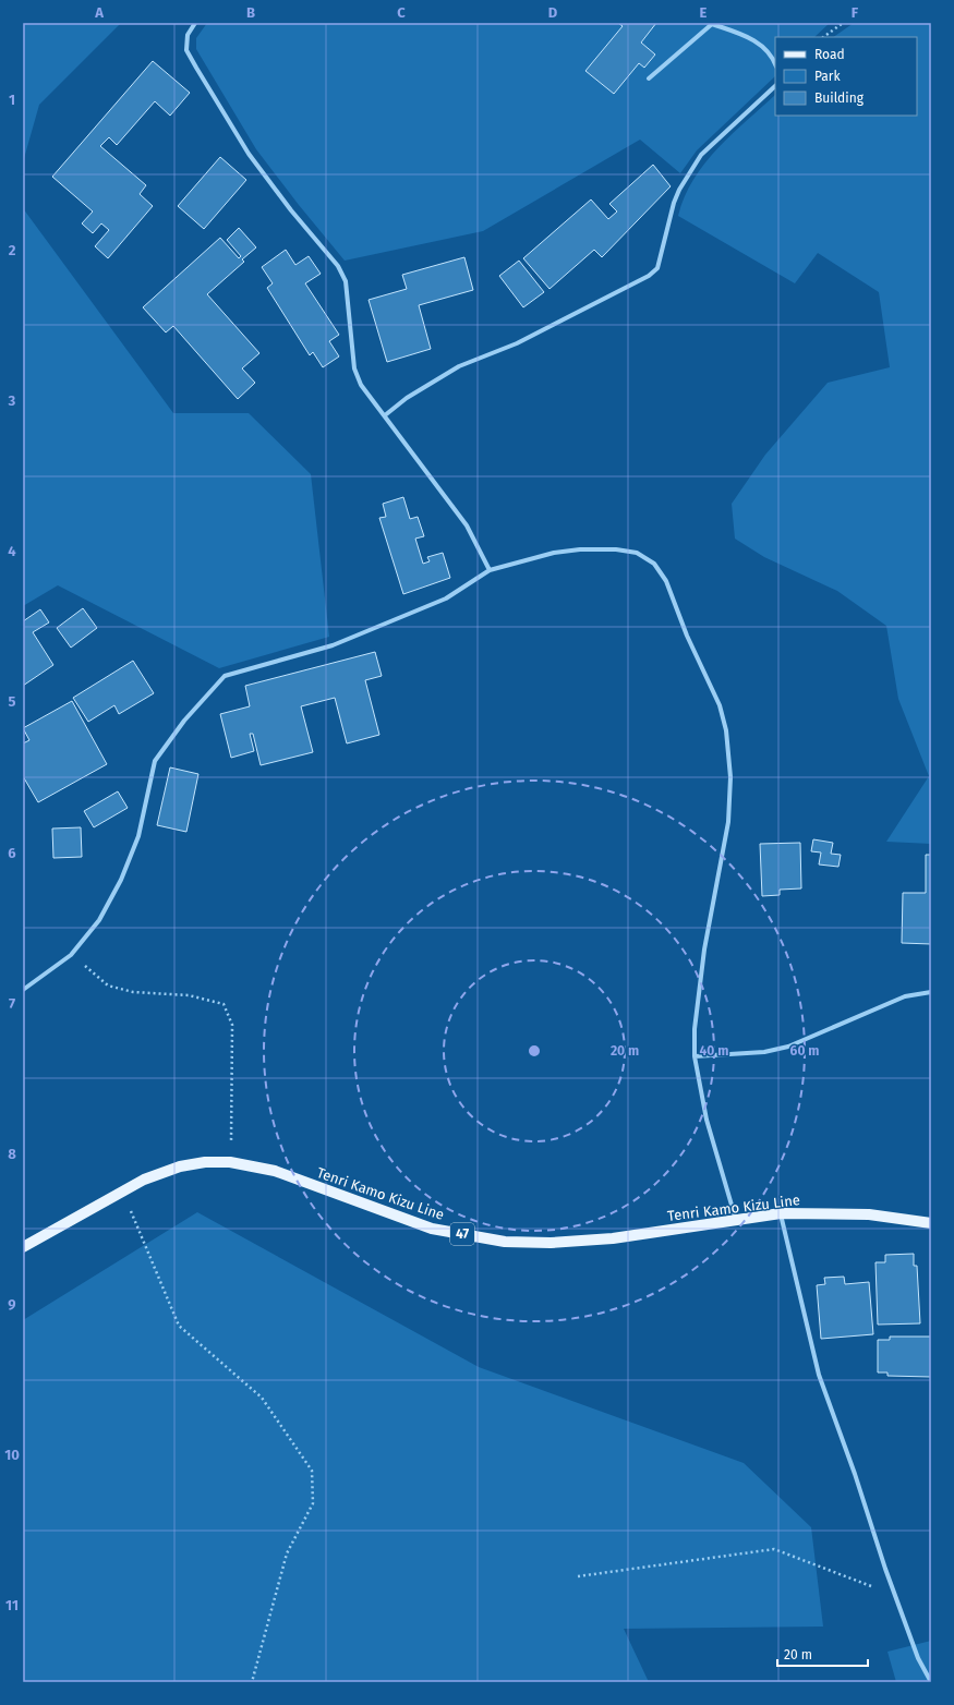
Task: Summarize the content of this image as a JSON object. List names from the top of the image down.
{
  "streets": {
    "main road": ["Tenri Kamo Kizu Line", "47"]
  },
  "legend": ["Road", "Park", "Building"],
  "scale_bar": "20 m",
  "grid": {
    "columns": [
      "A",
      "B",
      "C",
      "D",
      "E",
      "F"
    ],
    "rows": [
      "1",
      "2",
      "3",
      "4",
      "5",
      "6",
      "7",
      "8",
      "9",
      "10",
      "11"
    ]
  },
  "rings": ["20 m", "40 m", "60 m"]
}
